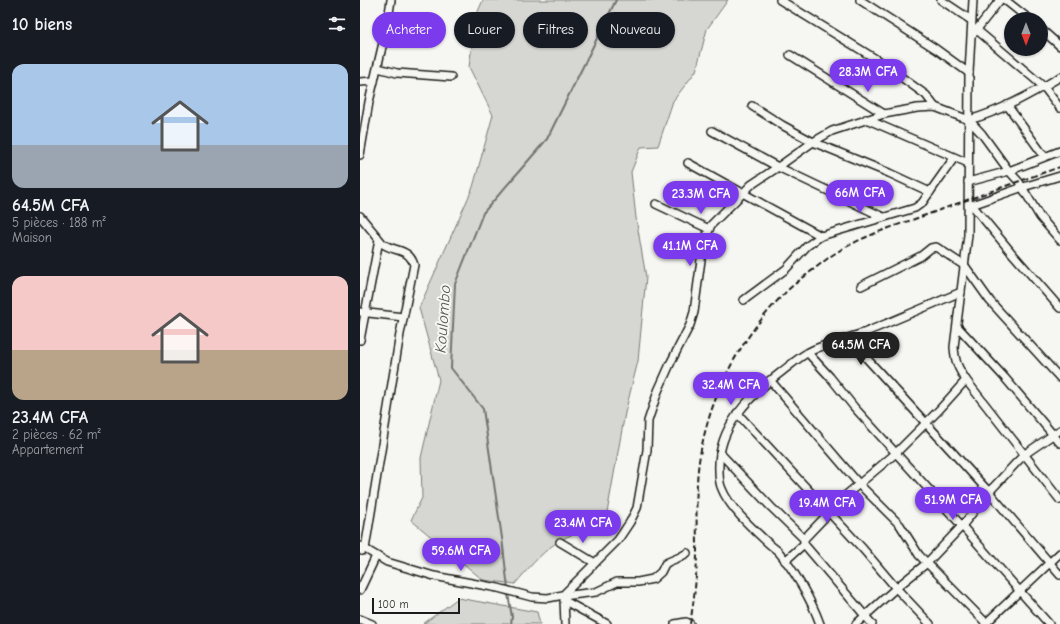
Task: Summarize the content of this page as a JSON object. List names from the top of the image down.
{
  "water": ["Koulombo"],
  "scale_bar": "100 m",
  "north": "bottom",
  "page": {
    "heading": "10 biens",
    "chip": [
      "Acheter",
      "Louer",
      "Filtres",
      "Nouveau"
    ],
    "list": [
      {
        "name": "64.5M CFA",
        "note": "5 pièces · 188 m² · Maison"
      },
      {
        "name": "23.4M CFA",
        "note": "2 pièces · 62 m² · Appartement"
      }
    ],
    "price": [
      "28.3M CFA",
      "66M CFA",
      "23.3M CFA",
      "41.1M CFA",
      "64.5M CFA",
      "32.4M CFA",
      "51.9M CFA",
      "19.4M CFA",
      "23.4M CFA",
      "59.6M CFA"
    ],
    "scale": "100 m"
  }
}
